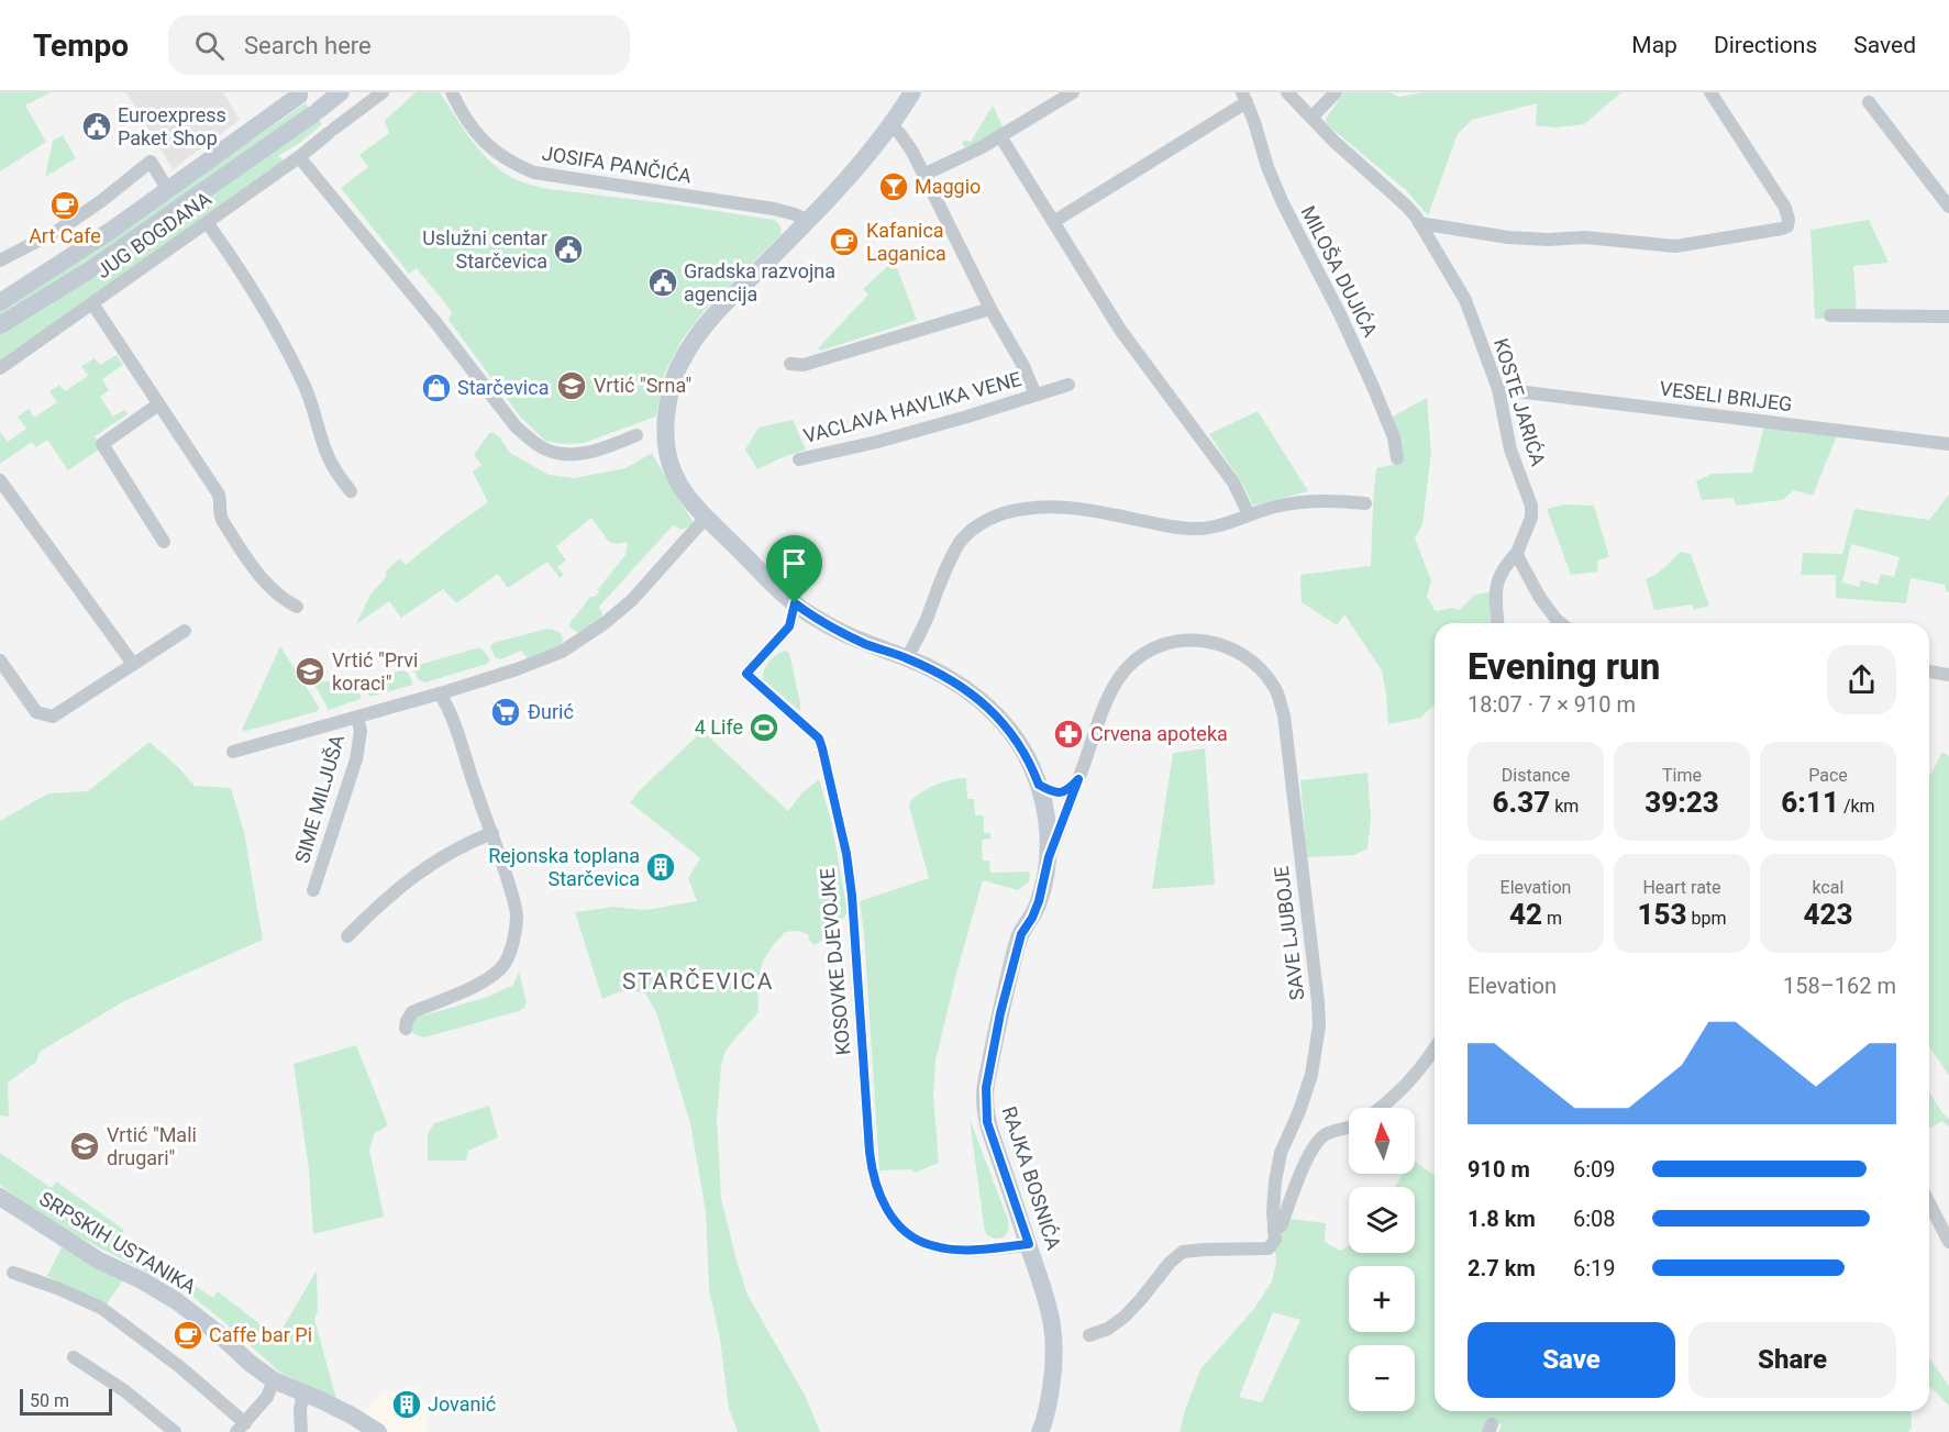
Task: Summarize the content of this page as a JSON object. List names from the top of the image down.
{
  "streets": {
    "street": [
      "JOSIFA PANČIĆA",
      "JUG BOGDANA",
      "MILOŠA DUJIĆA",
      "VESELI BRIJEG",
      "KOSTE JARIĆA",
      "VACLAVA HAVLIKA VENE",
      "SIME MILJUŠA",
      "SAVE LJUBOJE",
      "KOSOVKE DJEVOJKE",
      "RAJKA BOSNIĆA",
      "SRPSKIH USTANIKA"
    ]
  },
  "crossings": [
    ["JOSIFA PANČIĆA", "RAJKA BOSNIĆA"],
    ["VESELI BRIJEG", "KOSTE JARIĆA"],
    ["VACLAVA HAVLIKA VENE", "RAJKA BOSNIĆA"],
    ["SIME MILJUŠA", "RAJKA BOSNIĆA"],
    ["SAVE LJUBOJE", "RAJKA BOSNIĆA"],
    ["KOSOVKE DJEVOJKE", "RAJKA BOSNIĆA"]
  ],
  "districts": ["STARČEVICA"],
  "places": {
    "public building": ["Euroexpress Paket Shop", "Uslužni centar Starčevica", "Gradska razvojna agencija"],
    "bar": ["Maggio"],
    "cafe": ["Art Cafe", "Kafanica Laganica", "Caffe bar Pi"],
    "school or university": ["Vrtić \"Srna\"", "Vrtić \"Prvi koraci\"", "Vrtić \"Mali drugari\""],
    "shop": ["Starčevica"],
    "supermarket": ["Đurić"],
    "sports": ["4 Life"],
    "pharmacy": ["Crvena apoteka"],
    "building": ["Rejonska toplana Starčevica", "Jovanić"]
  },
  "scale_bar": "50 m",
  "north": "top",
  "page": {
    "header": "Tempo",
    "search": "Search here",
    "nav": ["Map", "Directions", "Saved"],
    "heading": ["Evening run", "18:07 · 7 × 910 m"],
    "stats": [
      ["Distance", "6.37 km"],
      ["Time", "39:23"],
      ["Pace", "6:11 /km"],
      ["Elevation", "42 m"],
      ["Heart rate", "153 bpm"],
      ["kcal", "423"]
    ],
    "chart": ["Elevation", "158–162 m"],
    "map_buttons": ["+", "−"],
    "list": [
      {
        "name": "910 m",
        "note": "6:09"
      },
      {
        "name": "1.8 km",
        "note": "6:08"
      },
      {
        "name": "2.7 km",
        "note": "6:19"
      }
    ],
    "buttons": ["Save", "Share"],
    "scale": "50 m"
  }
}
